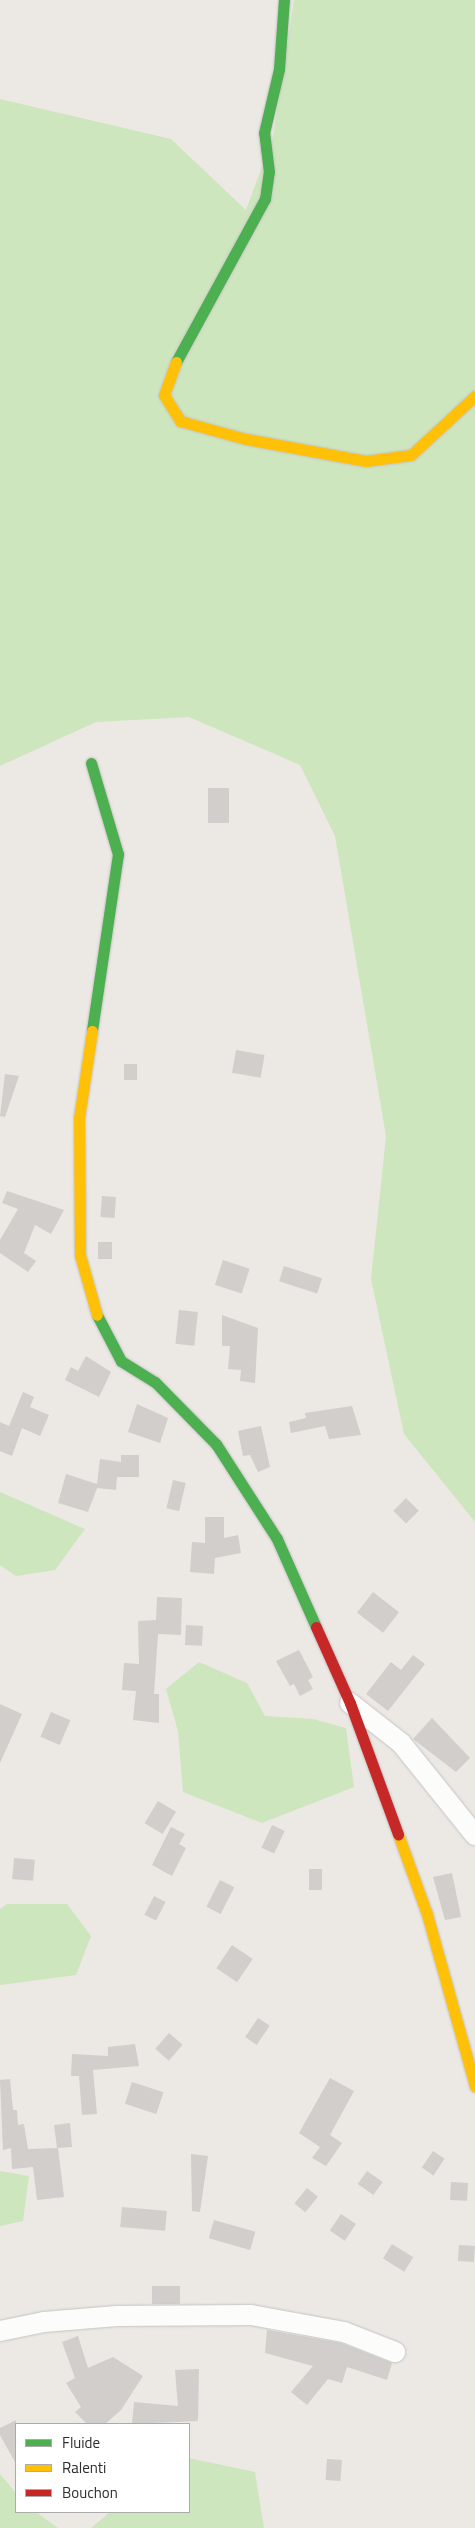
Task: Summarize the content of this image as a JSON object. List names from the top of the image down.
{
  "legend": ["Fluide", "Ralenti", "Bouchon"]
}
